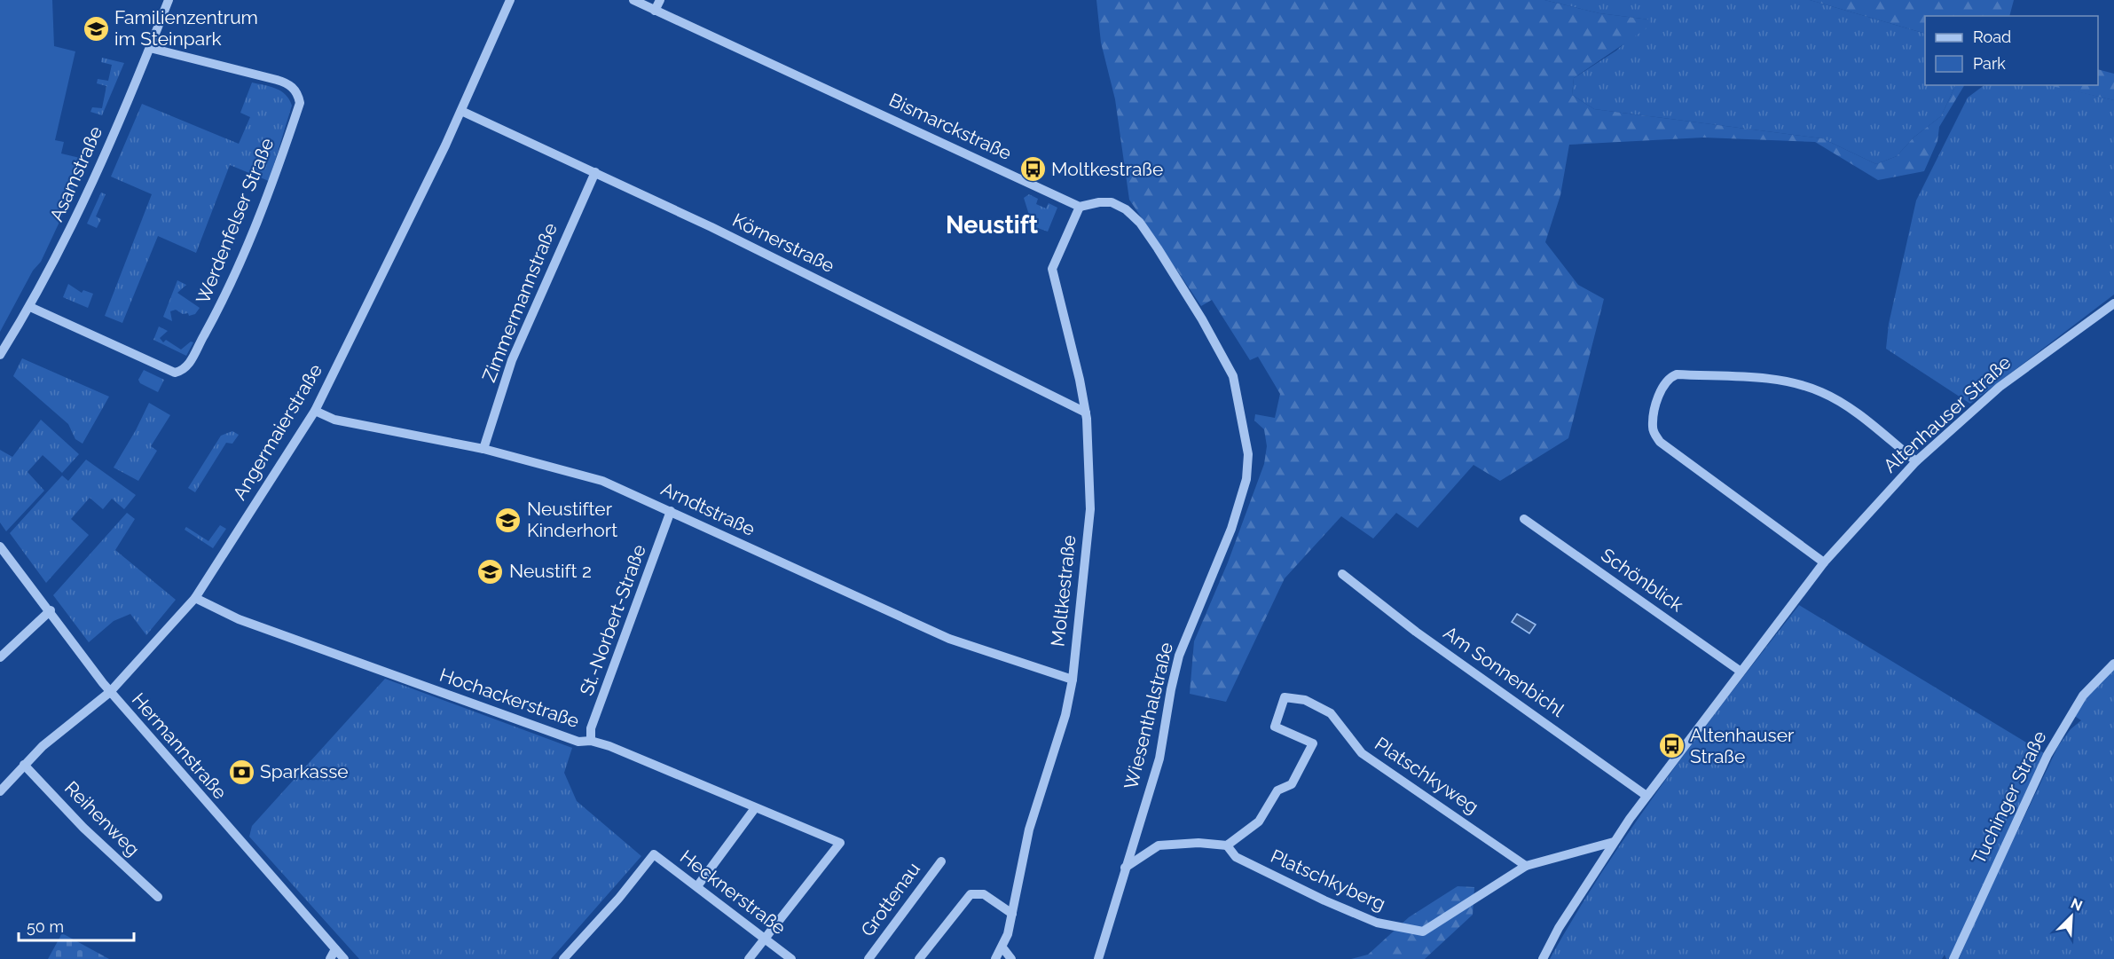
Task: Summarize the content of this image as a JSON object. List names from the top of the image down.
{
  "streets": {
    "street": [
      "Bismarckstraße",
      "Asamstraße",
      "Werdenfelser Straße",
      "Körnerstraße",
      "Zimmermannstraße",
      "Altenhauser Straße",
      "Angermaierstraße",
      "Arndtstraße",
      "Schönblick",
      "Moltkestraße",
      "St.-Norbert-Straße",
      "Am Sonnenbichl",
      "Hochackerstraße",
      "Wiesenthalstraße",
      "Hermannstraße",
      "Platschkyweg",
      "Tuchinger Straße",
      "Reihenweg",
      "Platschkyberg",
      "Hecknerstraße",
      "Grottenau"
    ]
  },
  "crossings": [
    ["Bismarckstraße", "Moltkestraße"],
    ["Bismarckstraße", "Wiesenthalstraße"],
    ["Asamstraße", "Werdenfelser Straße"],
    ["Körnerstraße", "Zimmermannstraße"],
    ["Körnerstraße", "Angermaierstraße"],
    ["Körnerstraße", "Moltkestraße"],
    ["Zimmermannstraße", "Arndtstraße"],
    ["Altenhauser Straße", "Schönblick"],
    ["Altenhauser Straße", "Am Sonnenbichl"],
    ["Angermaierstraße", "Arndtstraße"],
    ["Angermaierstraße", "Hochackerstraße"],
    ["Angermaierstraße", "Hermannstraße"],
    ["Angermaierstraße", "Reihenweg"],
    ["Arndtstraße", "Moltkestraße"],
    ["Arndtstraße", "St.-Norbert-Straße"],
    ["Moltkestraße", "Wiesenthalstraße"],
    ["St.-Norbert-Straße", "Hochackerstraße"],
    ["Hochackerstraße", "Hecknerstraße"],
    ["Platschkyweg", "Platschkyberg"]
  ],
  "districts": ["Neustift"],
  "places": {
    "school or university": ["Familienzentrum im Steinpark", "Neustifter Kinderhort", "Neustift 2"],
    "bus stop": ["Moltkestraße", "Altenhauser Straße"],
    "bank": ["Sparkasse"]
  },
  "legend": ["Road", "Park"],
  "scale_bar": "50 m",
  "north": "top right"
}
